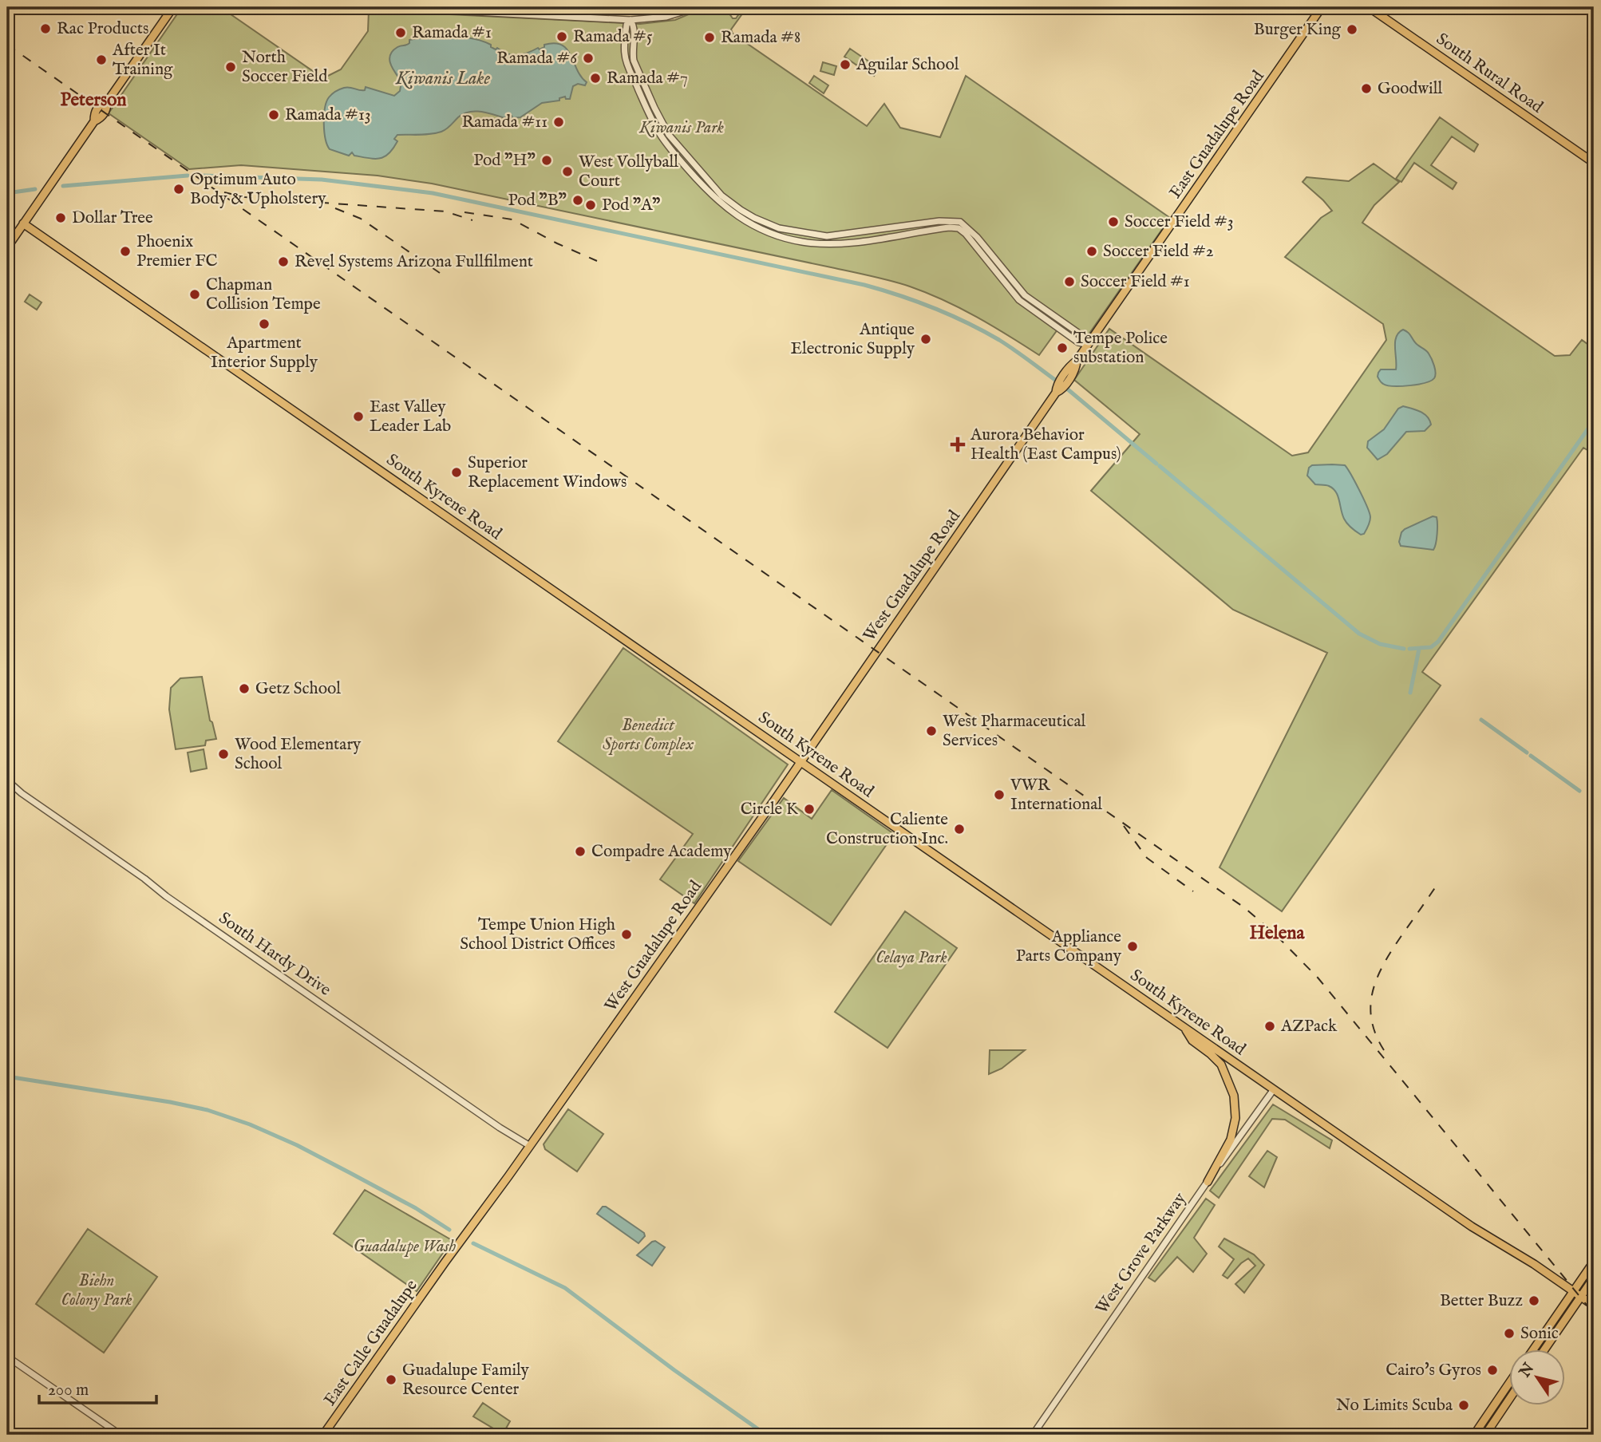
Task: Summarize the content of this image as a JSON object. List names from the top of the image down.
{
  "streets": {
    "main road": [
      "South Rural Road",
      "East Guadalupe Road",
      "South Kyrene Road",
      "West Guadalupe Road",
      "East Calle Guadalupe"
    ],
    "street": ["South Hardy Drive", "West Grove Parkway"]
  },
  "crossings": [
    ["East Guadalupe Road", "West Guadalupe Road"],
    ["South Kyrene Road", "West Guadalupe Road"],
    ["South Kyrene Road", "West Grove Parkway"],
    ["West Guadalupe Road", "South Hardy Drive"],
    ["West Guadalupe Road", "East Calle Guadalupe"]
  ],
  "districts": ["Peterson", "Helena"],
  "water": ["Kiwanis Lake"],
  "parks": [
    "Kiwanis Park",
    "Benedict Sports Complex",
    "Celaya Park",
    "Guadalupe Wash",
    "Biehn Colony Park"
  ],
  "places": {
    "other": [
      "Rac Products",
      "Burger King",
      "Ramada #1",
      "Ramada #5",
      "Ramada #8",
      "Ramada #6",
      "After It Training",
      "Aguilar School",
      "North Soccer Field",
      "Ramada #7",
      "Goodwill",
      "Ramada #13",
      "Ramada #11",
      "Pod \"H\"",
      "West Vollyball Court",
      "Optimum Auto Body & Upholstery",
      "Pod \"B\"",
      "Pod \"A\"",
      "Dollar Tree",
      "Soccer Field #3",
      "Phoenix Premier FC",
      "Soccer Field #2",
      "Revel Systems Arizona Fullfilment",
      "Soccer Field #1",
      "Chapman Collision Tempe",
      "Apartment Interior Supply",
      "Antique Electronic Supply",
      "Tempe Police substation",
      "East Valley Leader Lab",
      "Superior Replacement Windows",
      "Getz School",
      "West Pharmaceutical Services",
      "Wood Elementary School",
      "VWR International",
      "Circle K",
      "Caliente Construction Inc.",
      "Compadre Academy",
      "Tempe Union High School District Offices",
      "Appliance Parts Company",
      "AZPack",
      "Better Buzz",
      "Sonic",
      "Cairo's Gyros",
      "Guadalupe Family Resource Center",
      "No Limits Scuba"
    ],
    "health": ["Aurora Behavior Health (East Campus)"]
  },
  "scale_bar": "200 m",
  "north": "top left"
}
